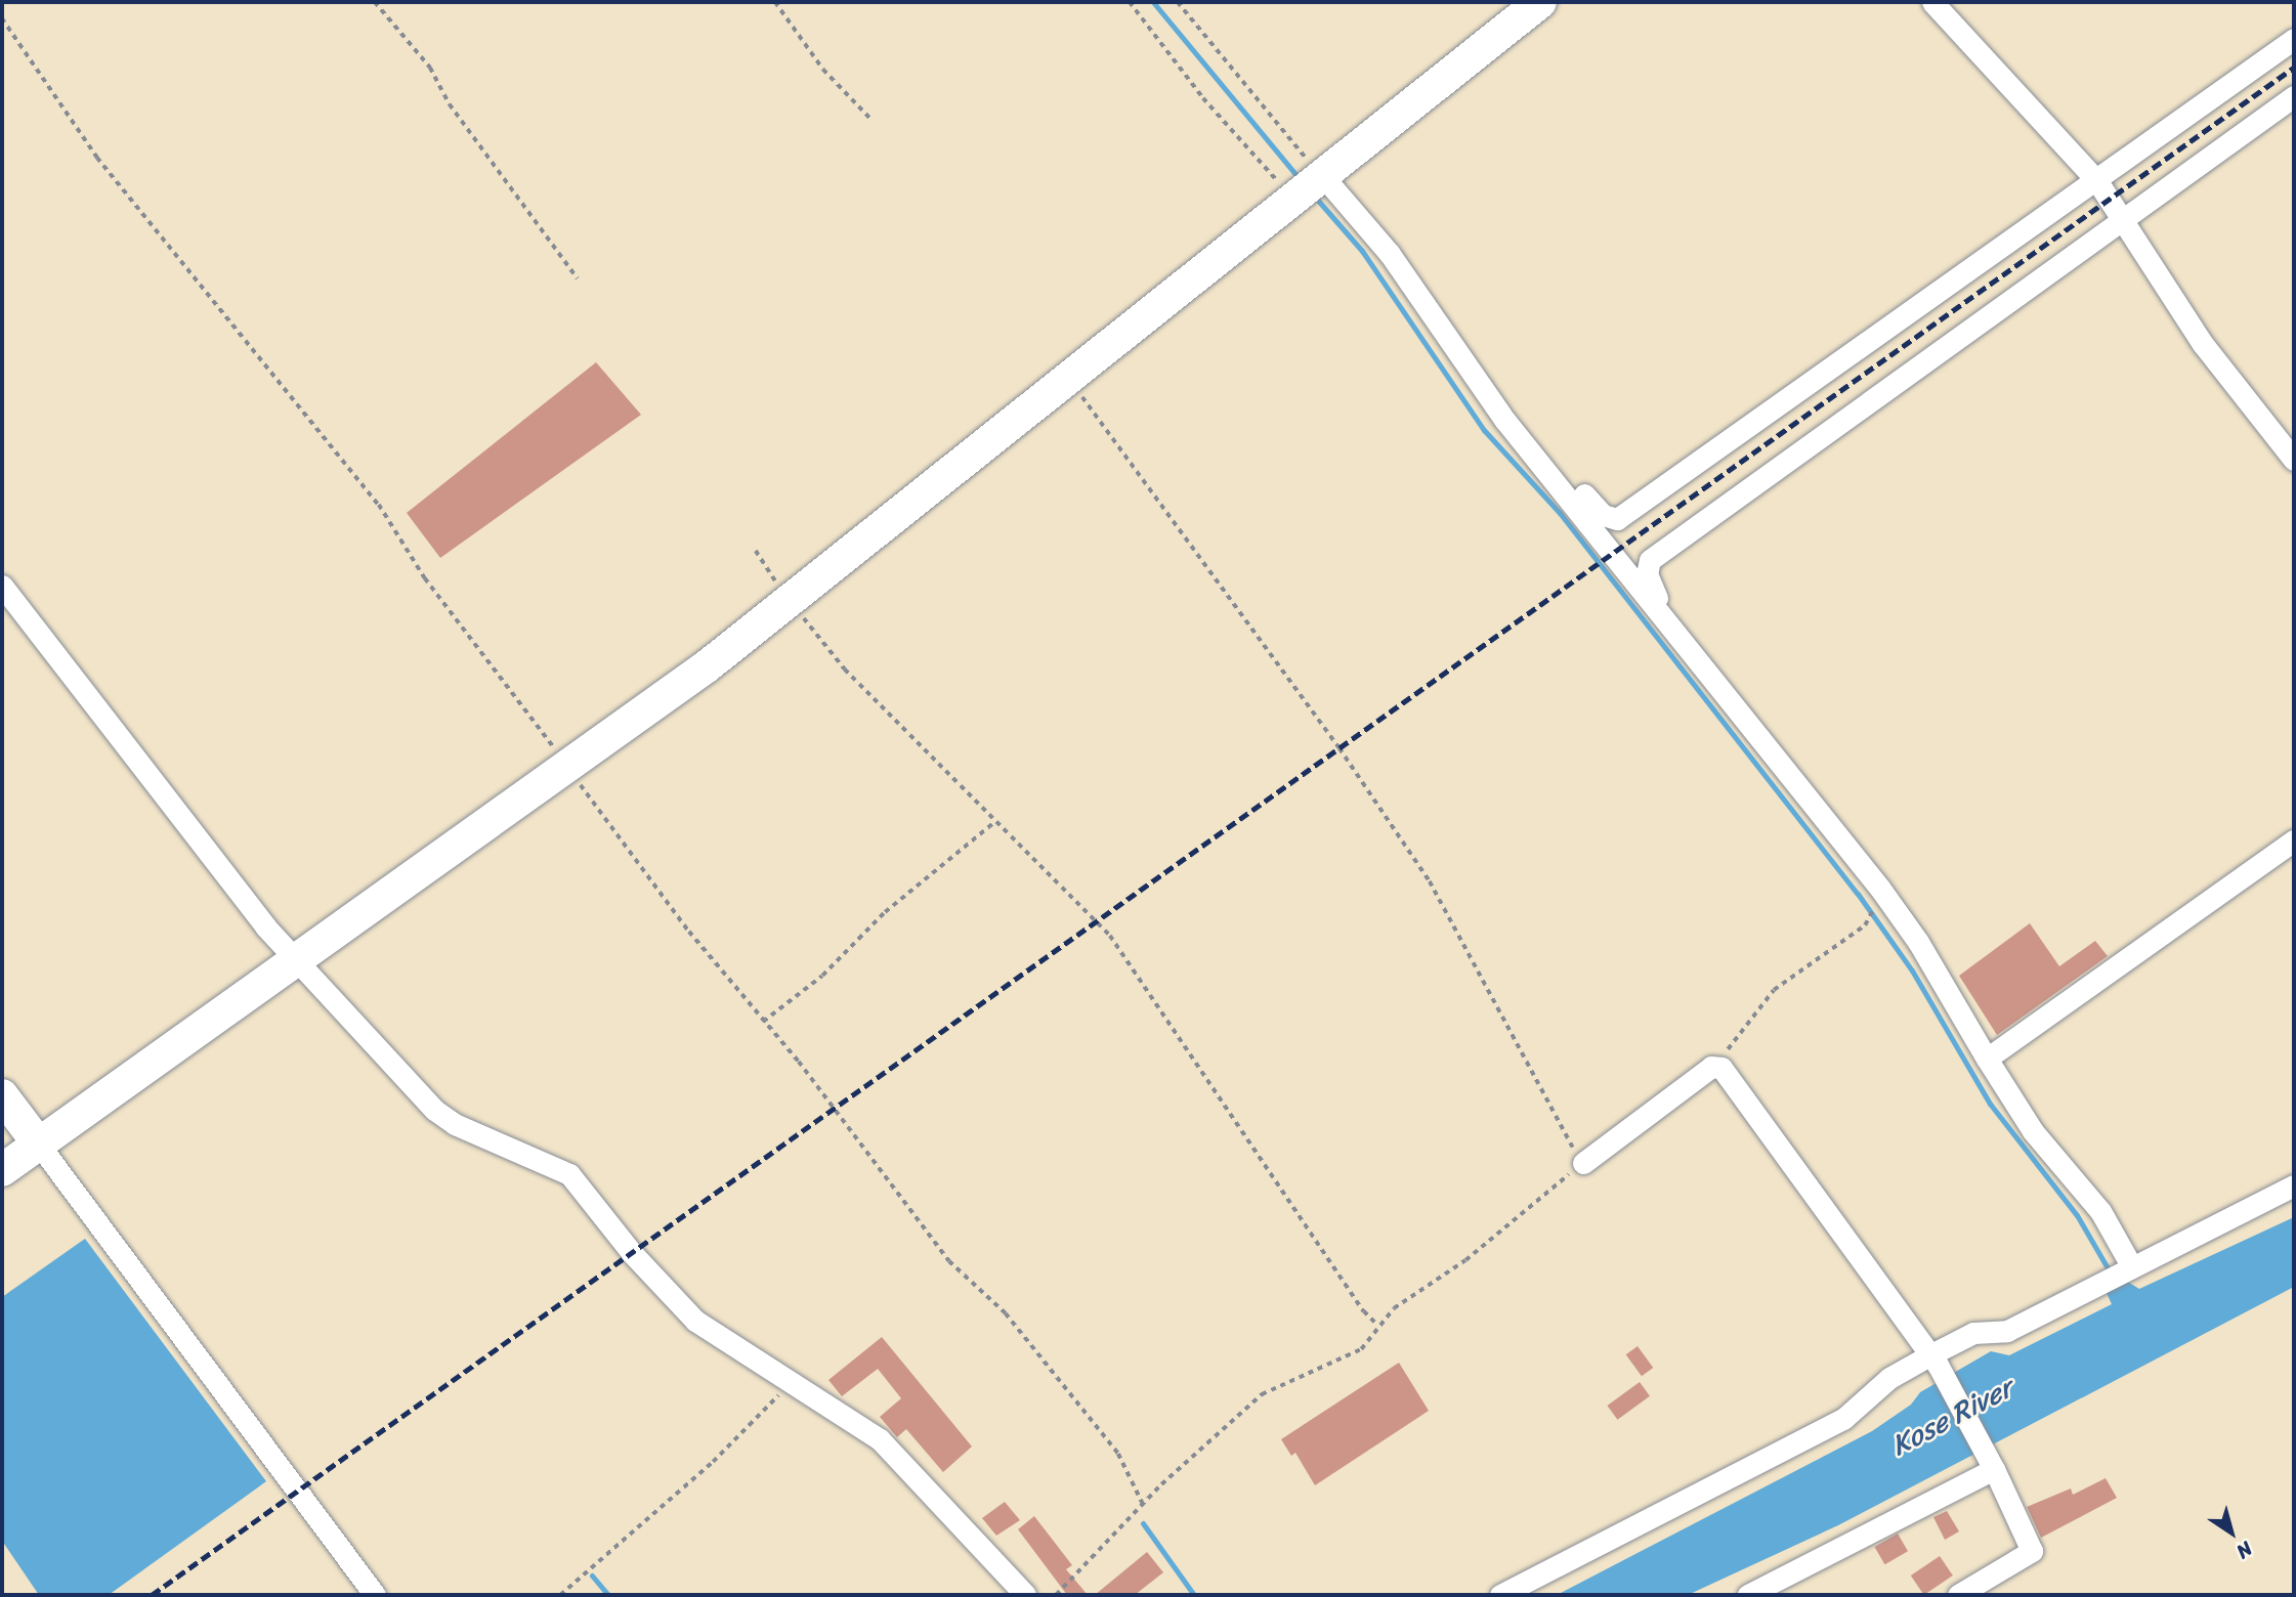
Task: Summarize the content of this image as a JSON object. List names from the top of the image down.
{
  "water": ["Kose River"],
  "north": "bottom right"
}
